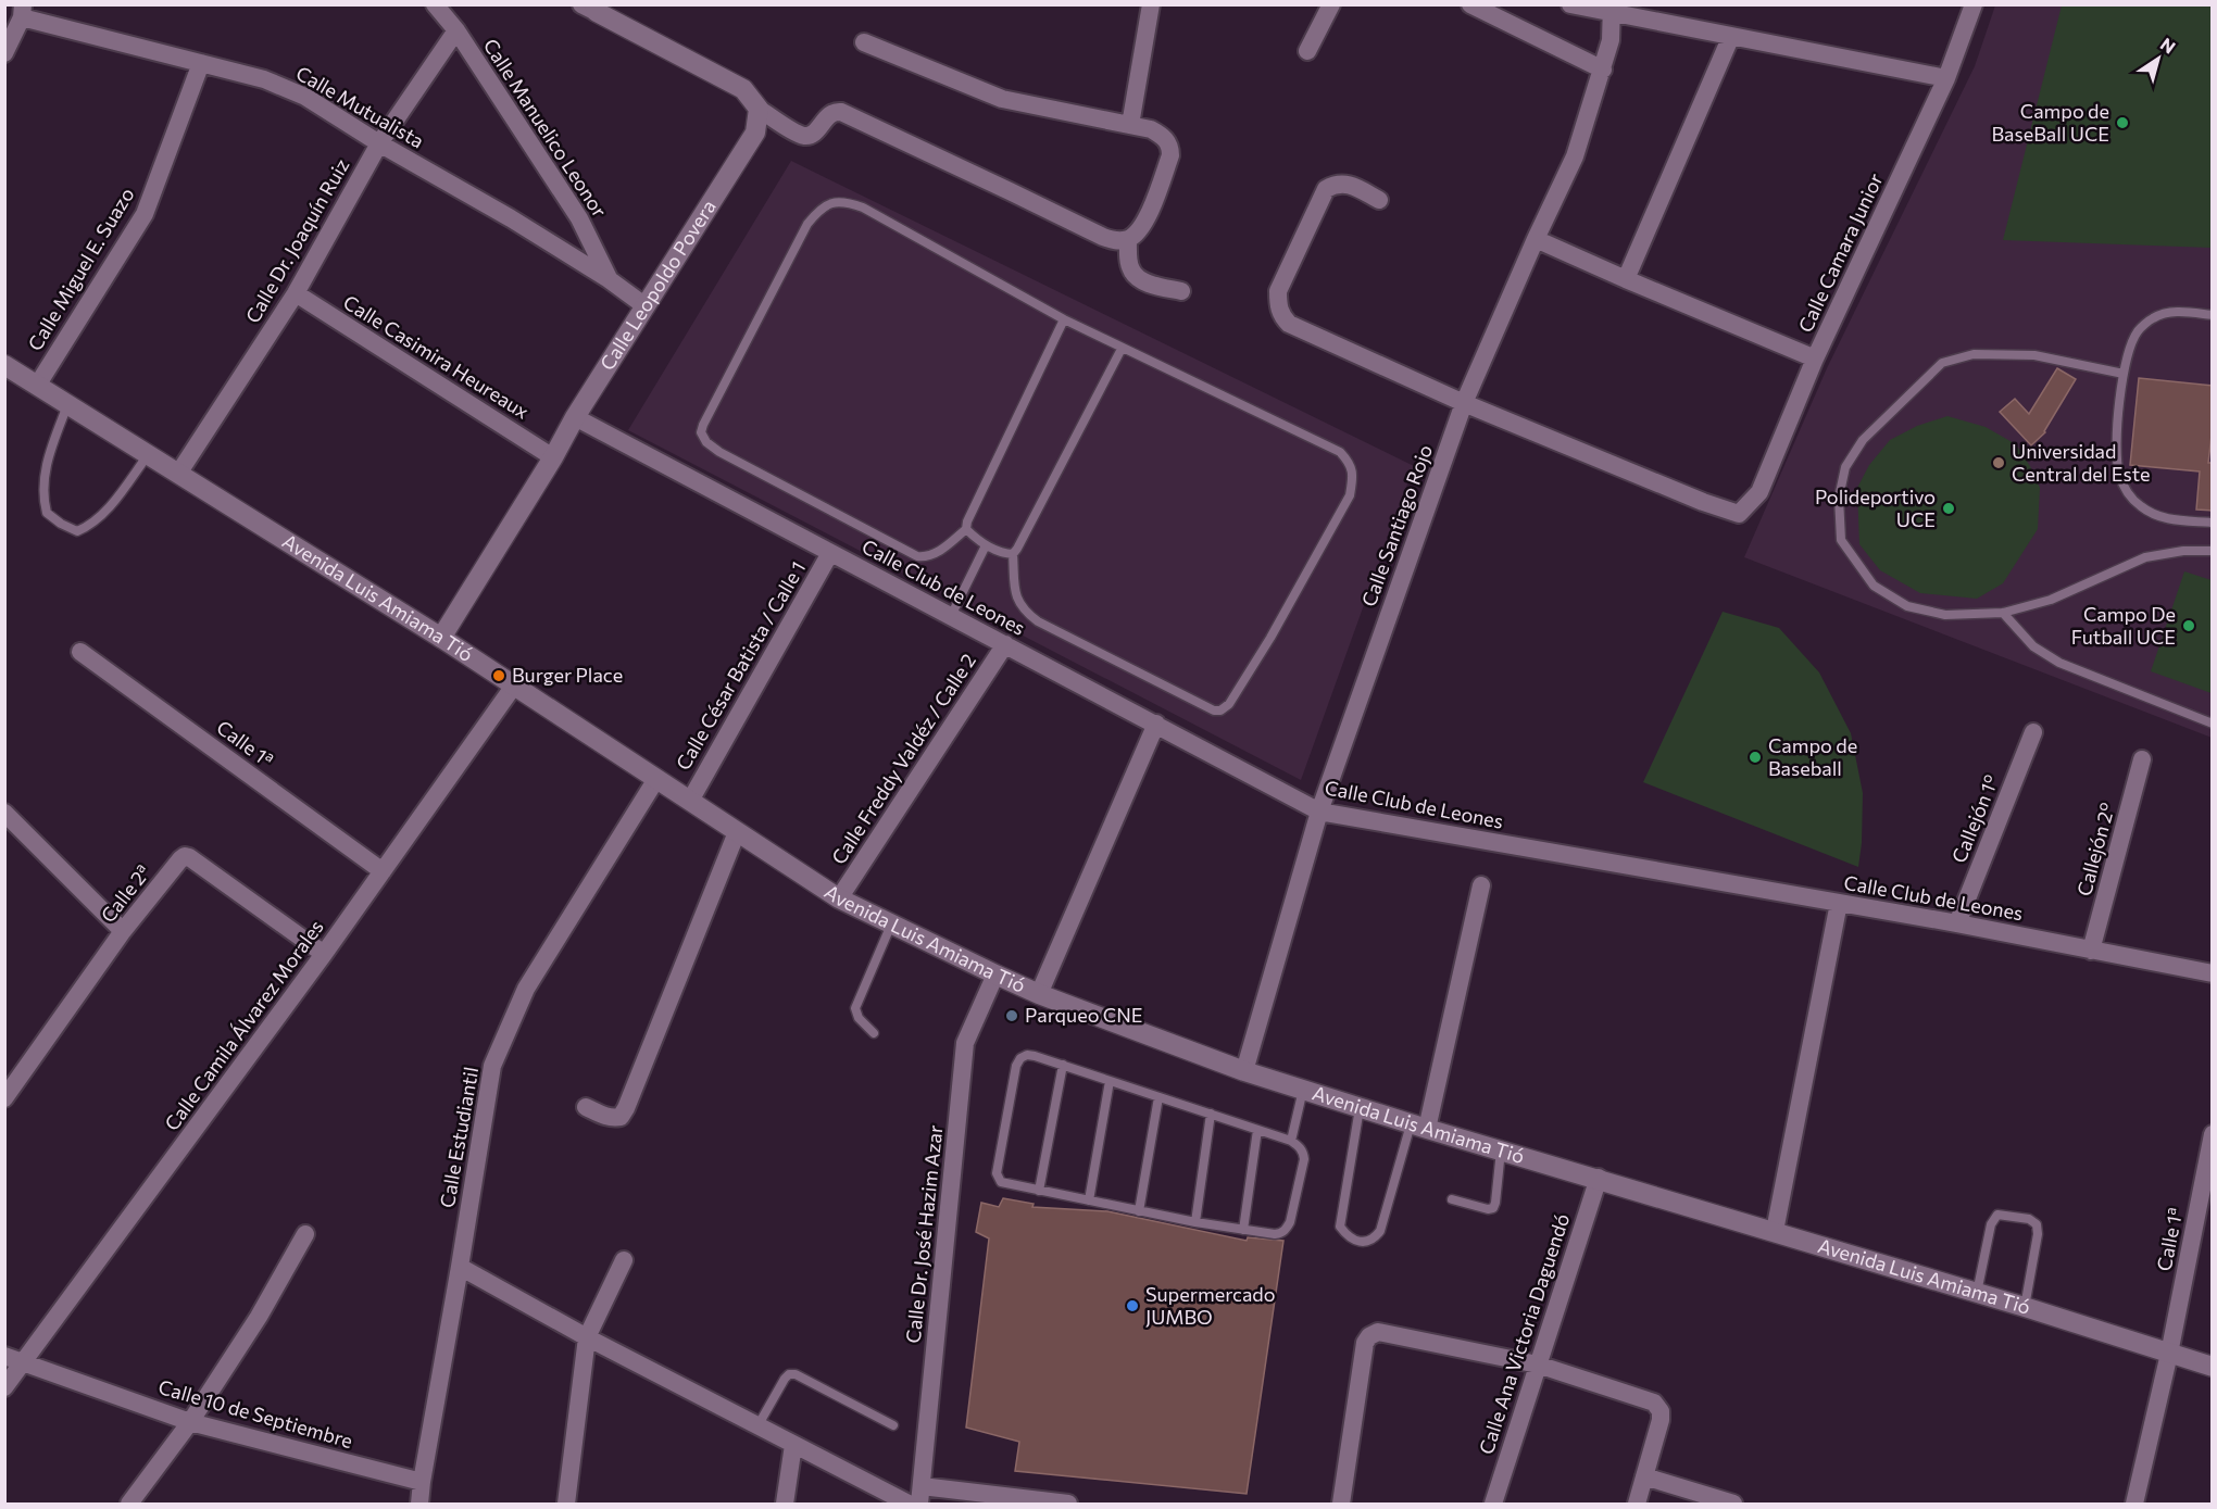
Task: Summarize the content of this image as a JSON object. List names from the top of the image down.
{
  "streets": {
    "main road": ["Calle Leopoldo Povera", "Avenida Luis Amiama Tió"],
    "street": [
      "Calle Mutualista",
      "Calle Manuelico Leonor",
      "Calle Dr. Joaquín Ruiz",
      "Calle Camara Junior",
      "Calle Miguel E. Suazo",
      "Calle Casimira Heureaux",
      "Calle Santiago Rojo",
      "Calle Club de Leones",
      "Calle César Batista / Calle 1",
      "Calle 1ª",
      "Calle Freddy Valdéz / Calle 2",
      "Callejón 1º",
      "Callejón 2º",
      "Calle 2ª",
      "Calle Camila Álvarez Morales",
      "Calle Estudiantil",
      "Calle Dr. José Hazim Azar",
      "Calle Ana Victoria Daguendó",
      "Calle 10 de Septiembre"
    ]
  },
  "crossings": [
    ["Calle Mutualista", "Calle Manuelico Leonor"],
    ["Calle Mutualista", "Calle Dr. Joaquín Ruiz"],
    ["Calle Mutualista", "Calle Miguel E. Suazo"],
    ["Calle Mutualista", "Calle Leopoldo Povera"],
    ["Calle Manuelico Leonor", "Calle Dr. Joaquín Ruiz"],
    ["Calle Dr. Joaquín Ruiz", "Calle Casimira Heureaux"],
    ["Calle Dr. Joaquín Ruiz", "Avenida Luis Amiama Tió"],
    ["Calle Camara Junior", "Calle Santiago Rojo"],
    ["Calle Miguel E. Suazo", "Avenida Luis Amiama Tió"],
    ["Calle Leopoldo Povera", "Calle Casimira Heureaux"],
    ["Calle Leopoldo Povera", "Calle Club de Leones"],
    ["Calle Leopoldo Povera", "Avenida Luis Amiama Tió"],
    ["Calle Santiago Rojo", "Calle Club de Leones"],
    ["Calle Santiago Rojo", "Avenida Luis Amiama Tió"],
    ["Calle Club de Leones", "Calle César Batista / Calle 1"],
    ["Calle Club de Leones", "Calle Freddy Valdéz / Calle 2"],
    ["Calle Club de Leones", "Callejón 1º"],
    ["Calle Club de Leones", "Callejón 2º"],
    ["Avenida Luis Amiama Tió", "Calle César Batista / Calle 1"],
    ["Avenida Luis Amiama Tió", "Calle 1ª"],
    ["Avenida Luis Amiama Tió", "Calle Freddy Valdéz / Calle 2"],
    ["Avenida Luis Amiama Tió", "Calle Camila Álvarez Morales"],
    ["Avenida Luis Amiama Tió", "Calle Estudiantil"],
    ["Avenida Luis Amiama Tió", "Calle Dr. José Hazim Azar"],
    ["Avenida Luis Amiama Tió", "Calle Ana Victoria Daguendó"],
    ["Calle 1ª", "Calle Camila Álvarez Morales"],
    ["Calle 2ª", "Calle Camila Álvarez Morales"],
    ["Calle Camila Álvarez Morales", "Calle 10 de Septiembre"],
    ["Calle Estudiantil", "Calle 10 de Septiembre"]
  ],
  "places": [
    "Campo de BaseBall UCE",
    "Universidad Central del Este",
    "Polideportivo UCE",
    "Campo De Futball UCE",
    "Burger Place",
    "Campo de Baseball",
    "Parqueo CNE",
    "Supermercado JUMBO"
  ],
  "north": "top right"
}
